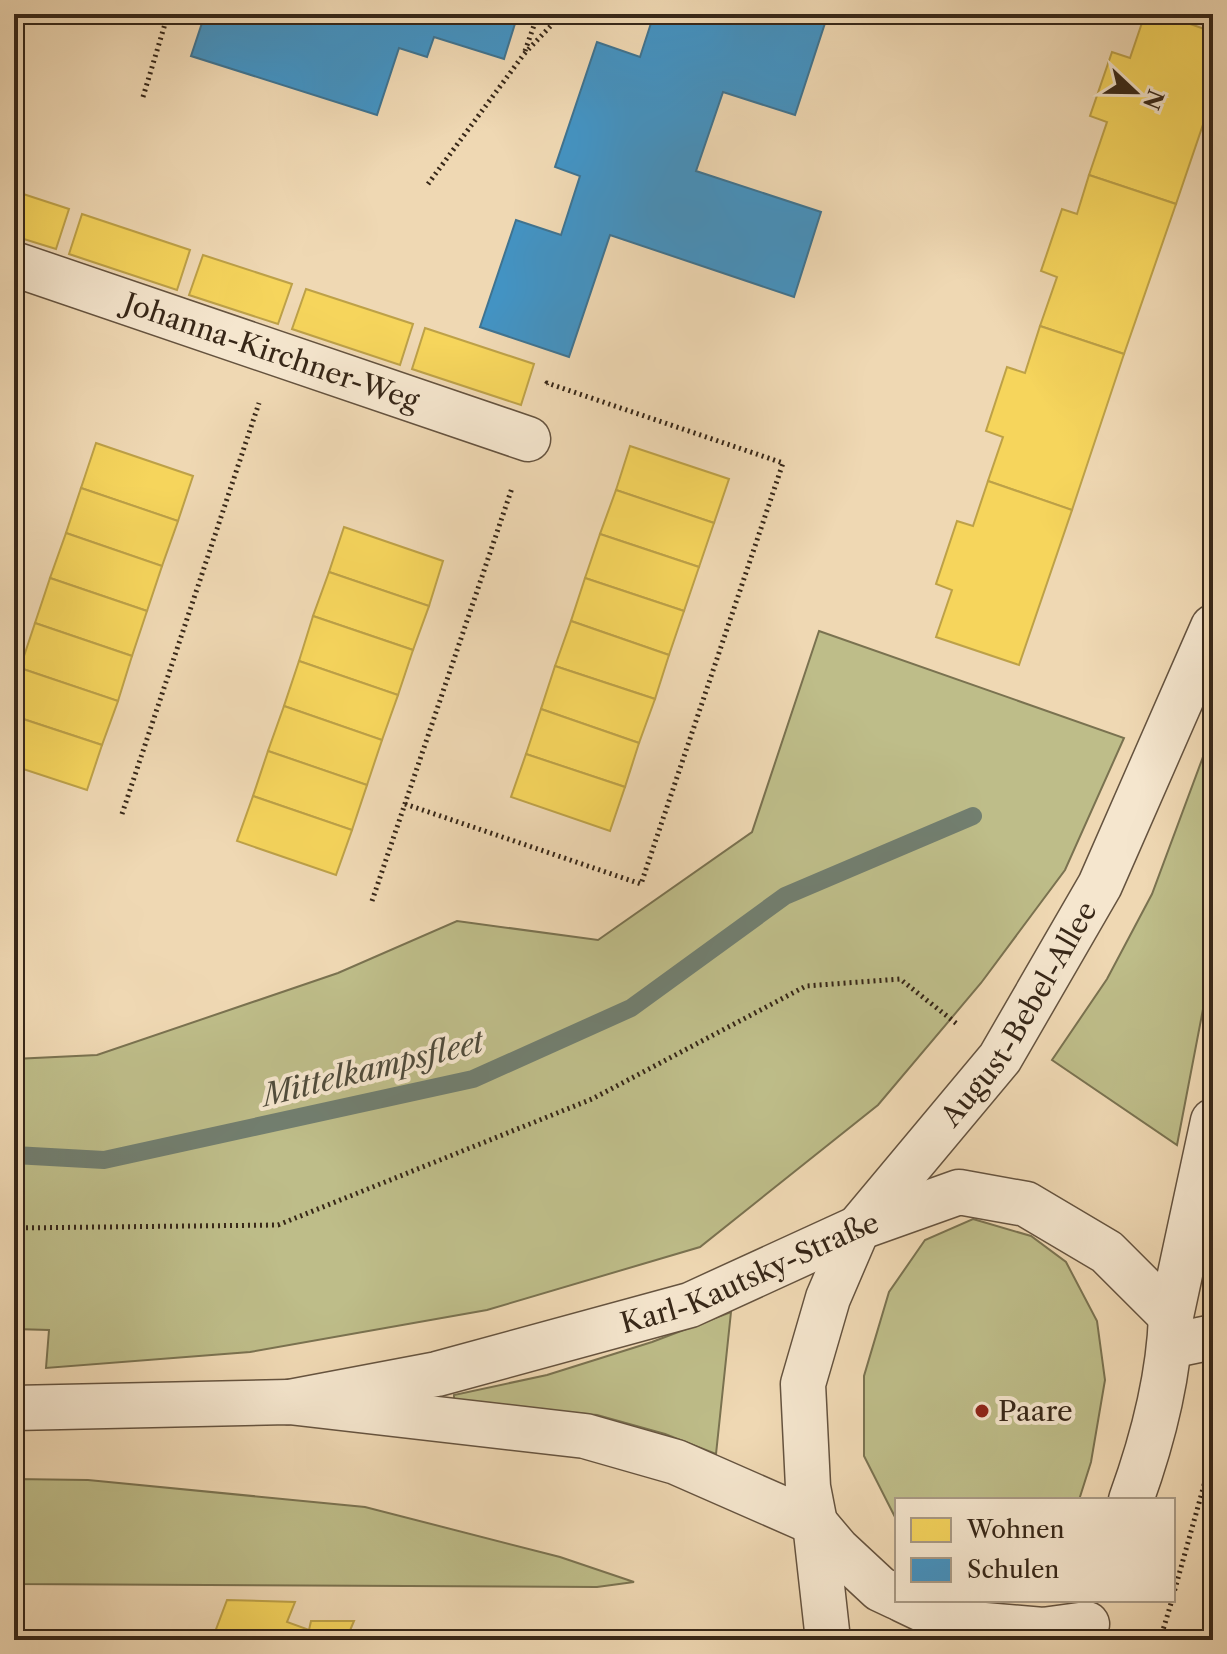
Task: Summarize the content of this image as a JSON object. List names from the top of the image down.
{
  "streets": {
    "street": ["Johanna-Kirchner-Weg", "August-Bebel-Allee", "Karl-Kautsky-Straße"]
  },
  "crossings": [
    ["August-Bebel-Allee", "Karl-Kautsky-Straße"]
  ],
  "water": ["Mittelkampsfleet"],
  "places": ["Paare"],
  "legend": ["Wohnen", "Schulen"],
  "north": "right"
}
